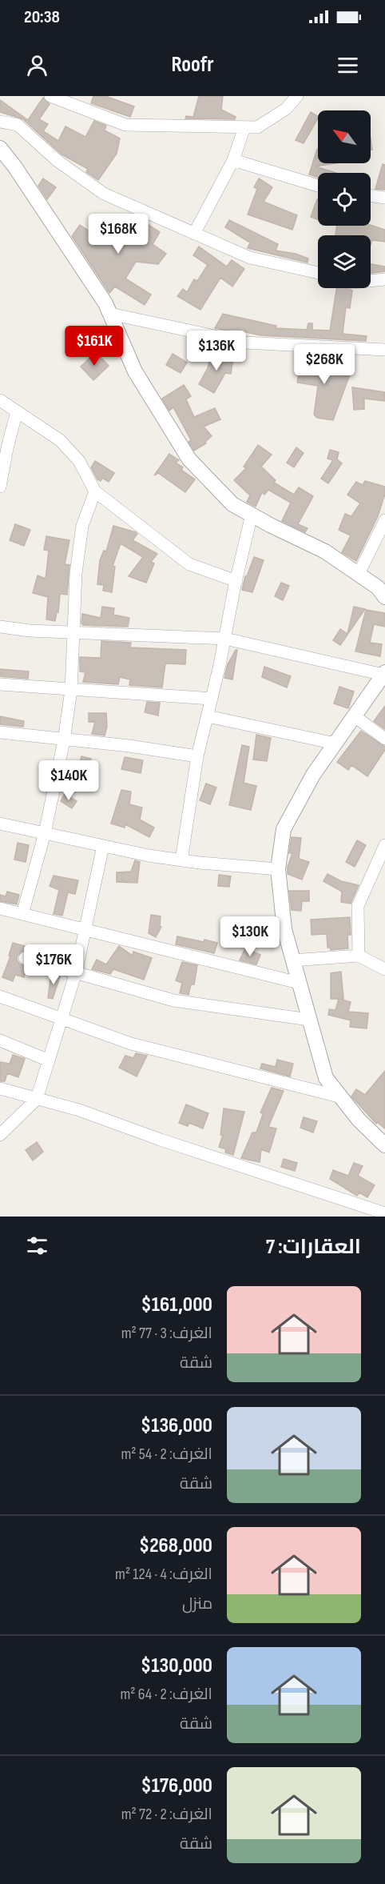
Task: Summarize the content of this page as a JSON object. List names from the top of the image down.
{
  "north": "top left",
  "page": {
    "status": "20:38",
    "header": "Roofr",
    "price": [
      "$168K",
      "$161K",
      "$136K",
      "$268K",
      "$140K",
      "$130K",
      "$176K"
    ],
    "heading": "العقارات: 7",
    "list": [
      {
        "name": "$161,000",
        "note": "الغرف: 3 · 77 m² · شقة"
      },
      {
        "name": "$136,000",
        "note": "الغرف: 2 · 54 m² · شقة"
      },
      {
        "name": "$268,000",
        "note": "الغرف: 4 · 124 m² · منزل"
      },
      {
        "name": "$130,000",
        "note": "الغرف: 2 · 64 m² · شقة"
      },
      {
        "name": "$176,000",
        "note": "الغرف: 2 · 72 m² · شقة"
      }
    ]
  }
}
